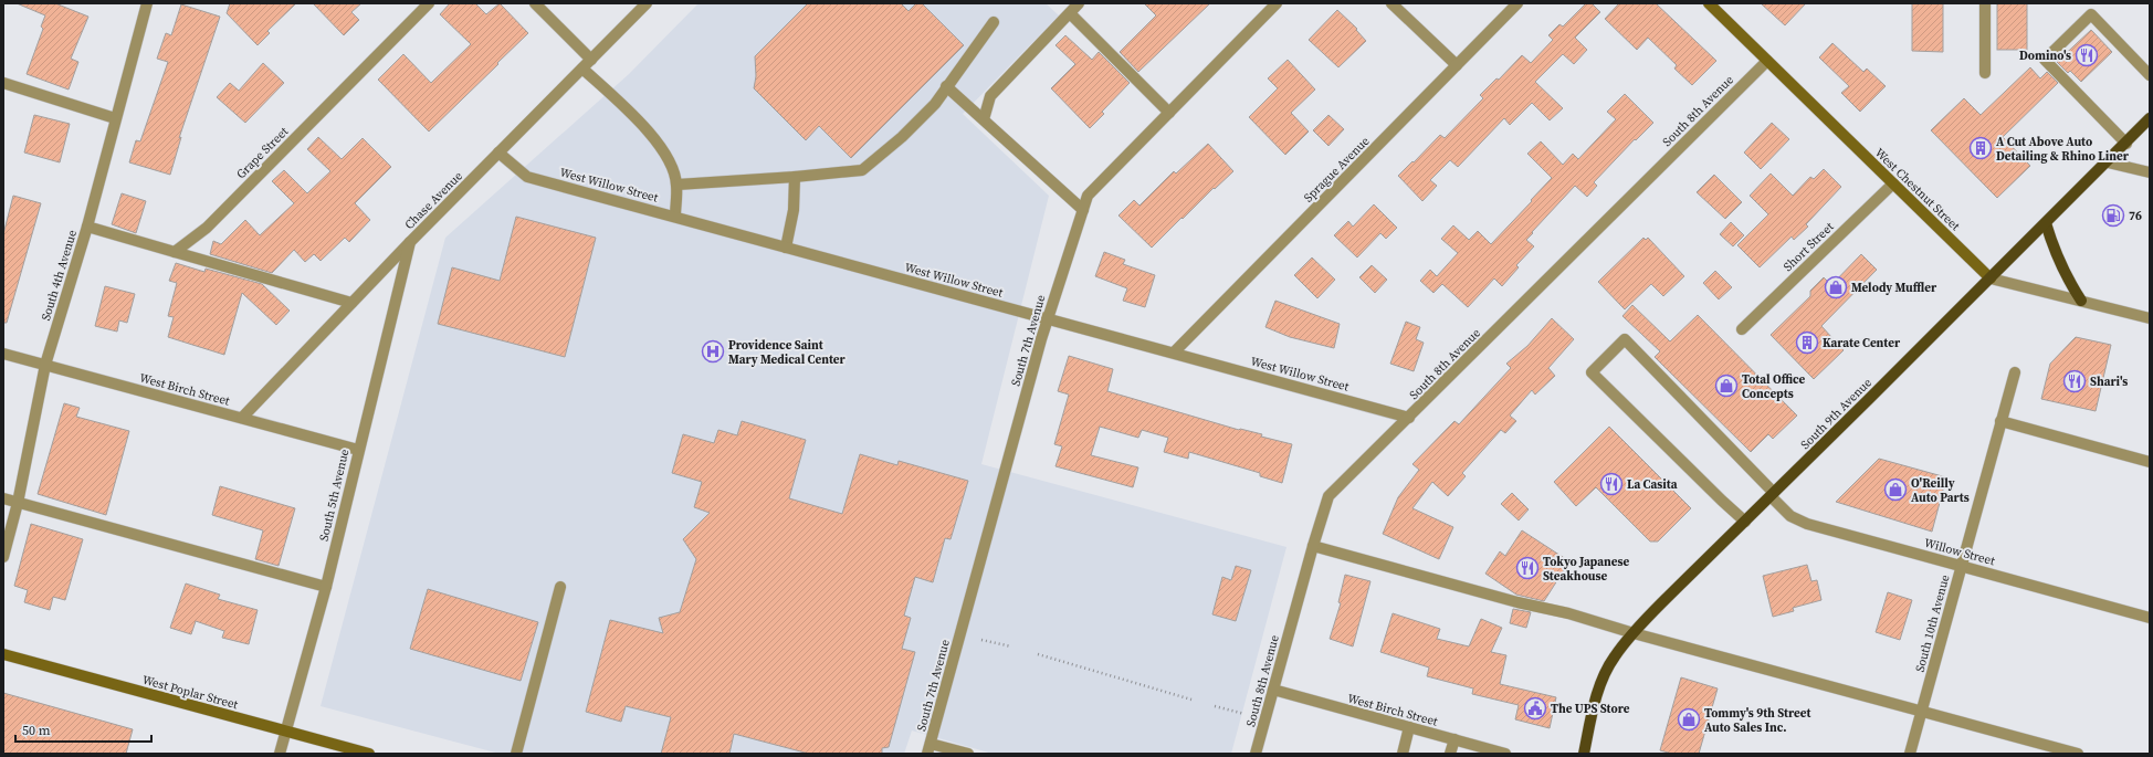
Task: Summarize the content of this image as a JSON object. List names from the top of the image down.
{
  "streets": {
    "main road": ["West Chestnut Street", "South 9th Avenue", "West Poplar Street"],
    "street": [
      "South 8th Avenue",
      "Grape Street",
      "Sprague Avenue",
      "West Willow Street",
      "Chase Avenue",
      "Short Street",
      "South 4th Avenue",
      "South 7th Avenue",
      "West Birch Street",
      "South 5th Avenue",
      "Willow Street",
      "South 10th Avenue"
    ]
  },
  "crossings": [
    ["South 8th Avenue", "West Willow Street"],
    ["South 8th Avenue", "West Chestnut Street"],
    ["South 8th Avenue", "West Birch Street"],
    ["Sprague Avenue", "West Willow Street"],
    ["West Willow Street", "Chase Avenue"],
    ["West Willow Street", "South 7th Avenue"],
    ["West Chestnut Street", "Short Street"],
    ["West Chestnut Street", "South 9th Avenue"],
    ["Chase Avenue", "West Birch Street"],
    ["Chase Avenue", "South 5th Avenue"],
    ["South 4th Avenue", "West Birch Street"],
    ["West Birch Street", "South 5th Avenue"],
    ["South 9th Avenue", "Willow Street"],
    ["South 5th Avenue", "West Poplar Street"],
    ["Willow Street", "South 10th Avenue"]
  ],
  "places": {
    "restaurant": [
      "Domino's",
      "Shari's",
      "La Casita",
      "Tokyo Japanese Steakhouse"
    ],
    "building": ["A Cut Above Auto Detailing & Rhino Liner", "Karate Center"],
    "fuel station": ["76"],
    "shop": [
      "Melody Muffler",
      "Total Office Concepts",
      "O'Reilly Auto Parts",
      "Tommy's 9th Street Auto Sales Inc."
    ],
    "hospital": ["Providence Saint Mary Medical Center"],
    "public building": ["The UPS Store"]
  },
  "scale_bar": "50 m"
}
